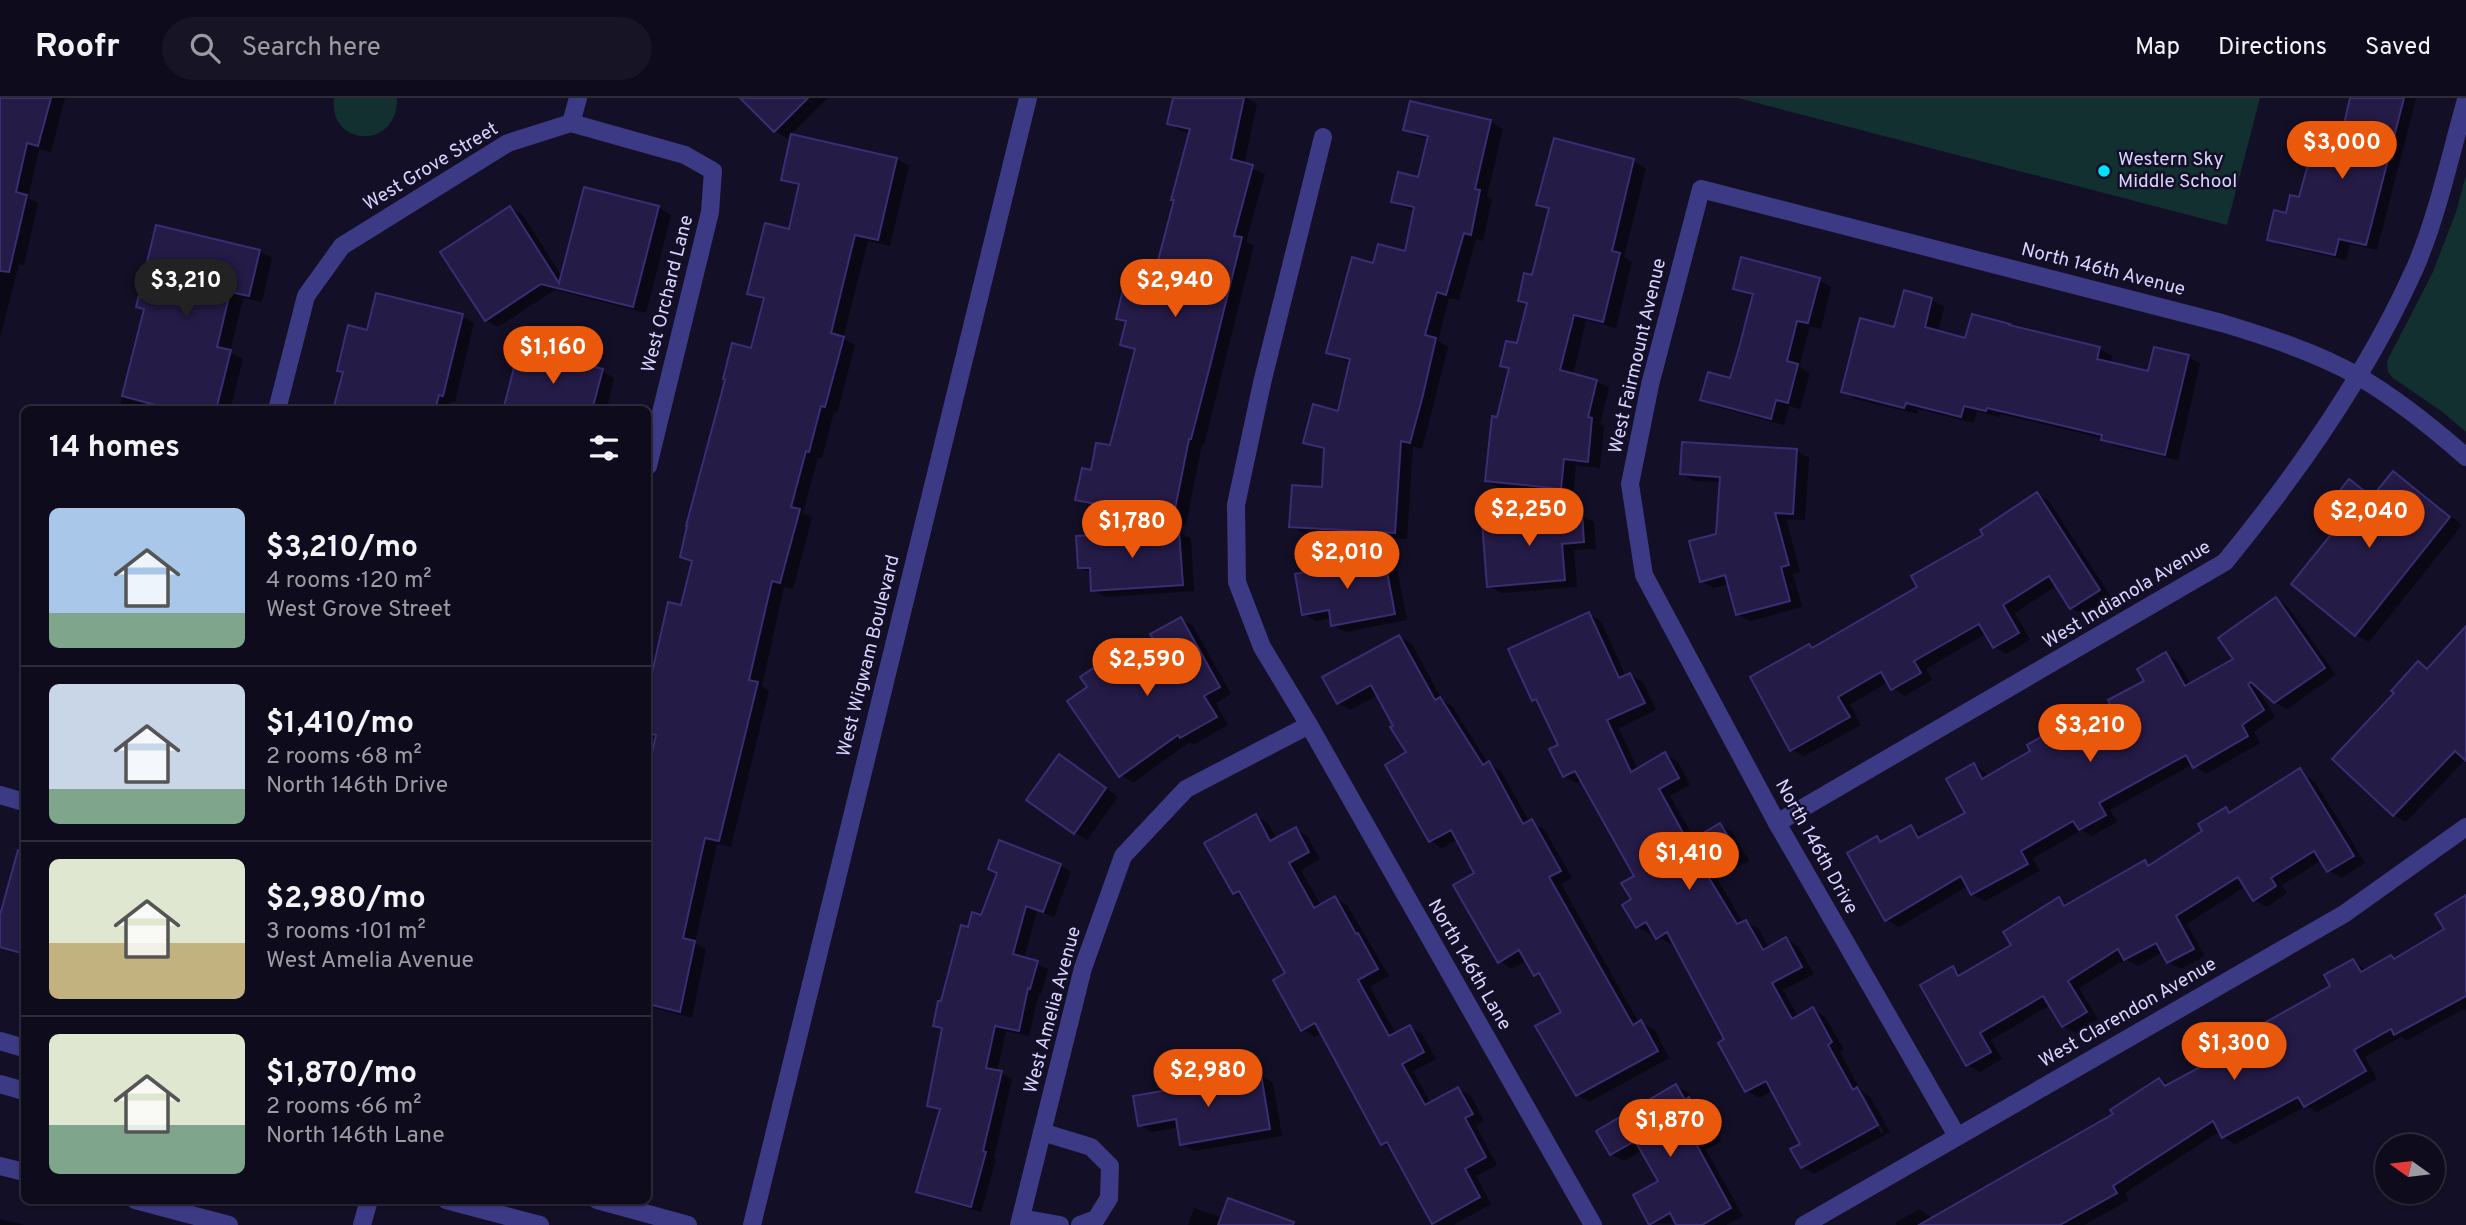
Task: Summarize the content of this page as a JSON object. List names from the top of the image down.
{
  "streets": {
    "street": [
      "West Grove Street",
      "North 146th Avenue",
      "West Orchard Lane",
      "West Fairmount Avenue",
      "West Indianola Avenue",
      "West Wigwam Boulevard",
      "North 146th Drive",
      "North 146th Lane",
      "West Amelia Avenue",
      "West Clarendon Avenue"
    ]
  },
  "crossings": [
    ["West Grove Street", "West Orchard Lane"],
    ["North 146th Avenue", "West Fairmount Avenue"],
    ["North 146th Avenue", "West Indianola Avenue"],
    ["West Fairmount Avenue", "North 146th Drive"],
    ["West Indianola Avenue", "North 146th Drive"],
    ["North 146th Drive", "West Clarendon Avenue"],
    ["North 146th Lane", "West Amelia Avenue"]
  ],
  "places": ["Western Sky Middle School"],
  "north": "left",
  "page": {
    "header": "Roofr",
    "search": "Search here",
    "nav": ["Map", "Directions", "Saved"],
    "price": [
      "$3,000",
      "$3,210",
      "$2,940",
      "$1,160",
      "$2,250",
      "$2,040",
      "$1,780",
      "$2,010",
      "$2,590",
      "$3,210",
      "$1,410",
      "$1,300",
      "$2,980",
      "$1,870"
    ],
    "heading": "14 homes",
    "list": [
      {
        "name": "$3,210/mo",
        "note": "4 rooms · 120 m² · West Grove Street"
      },
      {
        "name": "$1,410/mo",
        "note": "2 rooms · 68 m² · North 146th Drive"
      },
      {
        "name": "$2,980/mo",
        "note": "3 rooms · 101 m² · West Amelia Avenue"
      },
      {
        "name": "$1,870/mo",
        "note": "2 rooms · 66 m² · North 146th Lane"
      }
    ]
  }
}
